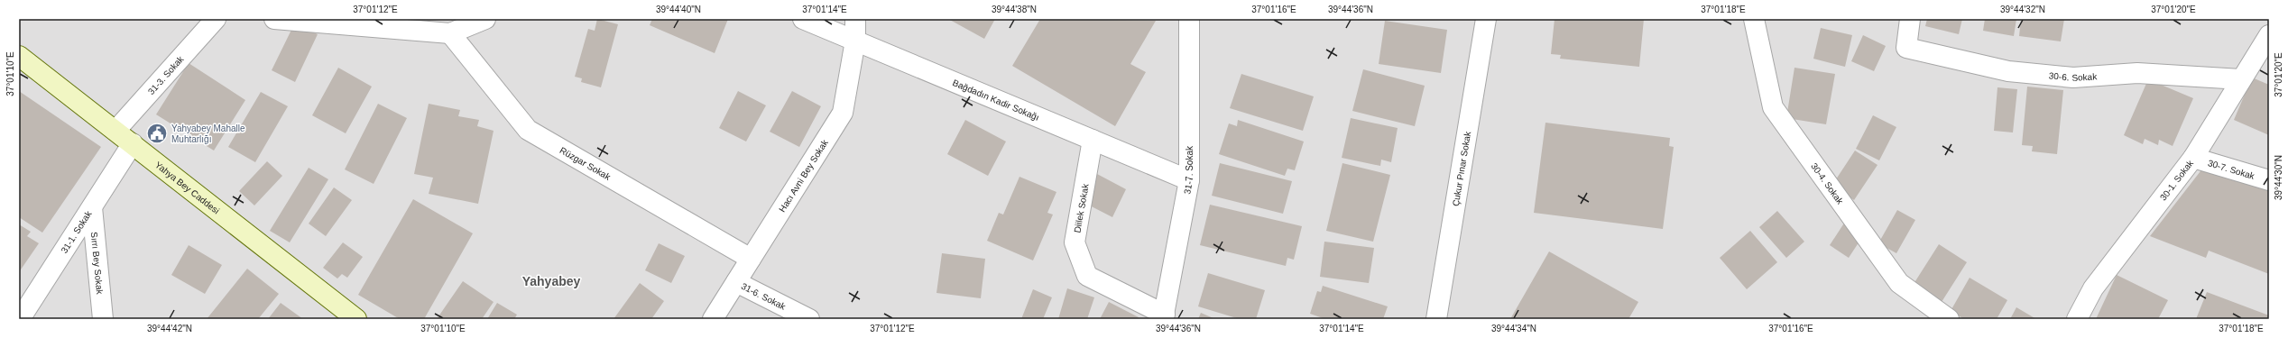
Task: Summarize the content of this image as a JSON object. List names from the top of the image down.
{
  "streets": {
    "street": [
      "31-3. Sokak",
      "30-6. Sokak",
      "Bağdadın Kadir Sokağı",
      "Rüzgar Sokak",
      "30-7. Sokak",
      "Çukur Pınar Sokak",
      "31-7. Sokak",
      "Hacı Avni Bey Sokak",
      "30-1. Sokak",
      "30-4. Sokak",
      "Yahya Bey Caddesi",
      "Diilek Sokak",
      "31-1. Sokak",
      "Sırrı Bey Sokak",
      "31-6. Sokak"
    ]
  },
  "crossings": [
    ["31-3. Sokak", "Yahya Bey Caddesi"],
    ["30-6. Sokak", "30-1. Sokak"],
    ["Bağdadın Kadir Sokağı", "31-7. Sokak"],
    ["Bağdadın Kadir Sokağı", "Hacı Avni Bey Sokak"],
    ["Bağdadın Kadir Sokağı", "Diilek Sokak"],
    ["Rüzgar Sokak", "Hacı Avni Bey Sokak"],
    ["30-7. Sokak", "30-1. Sokak"],
    ["31-7. Sokak", "Diilek Sokak"],
    ["Hacı Avni Bey Sokak", "31-6. Sokak"],
    ["Yahya Bey Caddesi", "31-1. Sokak"],
    ["31-1. Sokak", "Sırrı Bey Sokak"]
  ],
  "districts": ["Yahyabey"],
  "places": {
    "public building": ["Yahyabey Mahalle Muhtarlığı"]
  },
  "coordinates": [
    "37°01'12\"E",
    "39°44'40\"N",
    "37°01'14\"E",
    "39°44'38\"N",
    "37°01'16\"E",
    "39°44'36\"N",
    "37°01'18\"E",
    "39°44'32\"N",
    "37°01'20\"E",
    "37°01'10\"E",
    "39°44'30\"N",
    "39°44'42\"N",
    "39°44'34\"N"
  ]
}
